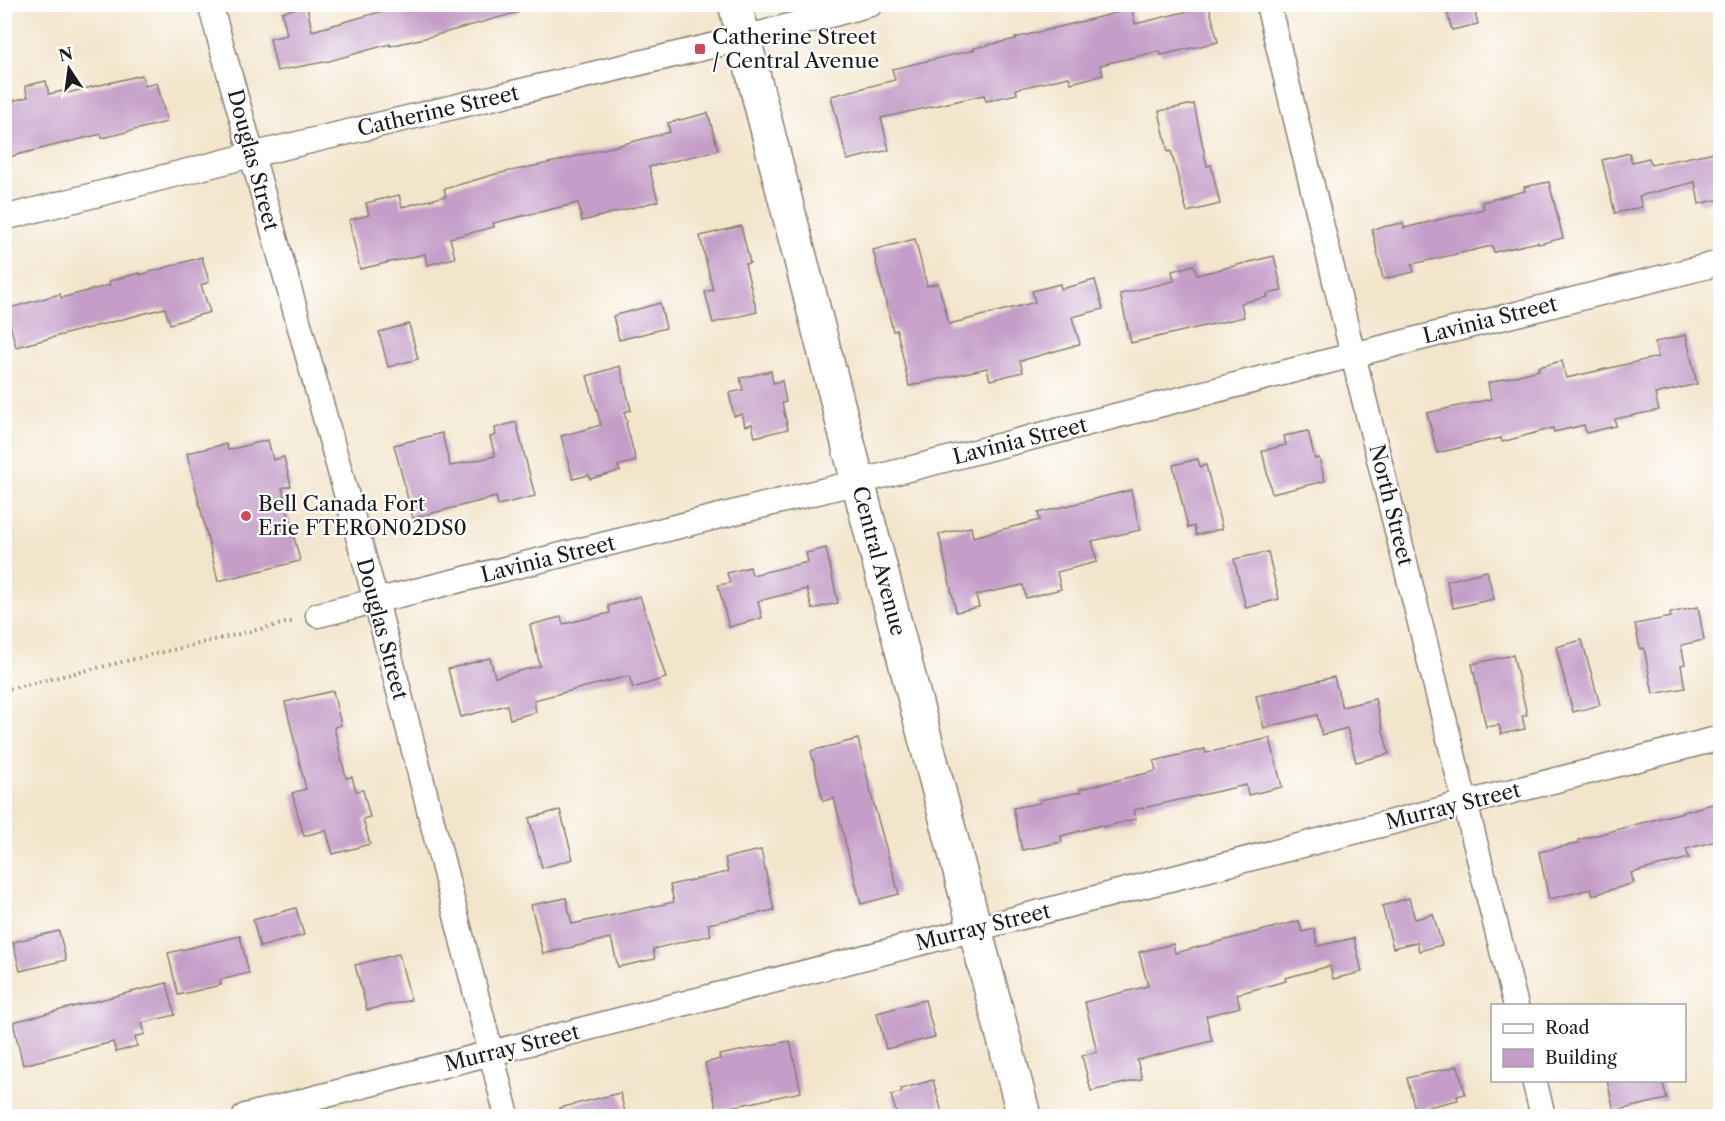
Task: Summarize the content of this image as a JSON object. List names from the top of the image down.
{
  "streets": {
    "main road": ["Central Avenue"],
    "street": [
      "Catherine Street",
      "Douglas Street",
      "Lavinia Street",
      "North Street",
      "Murray Street"
    ]
  },
  "crossings": [
    ["Catherine Street", "Douglas Street"],
    ["Catherine Street", "Central Avenue"],
    ["Douglas Street", "Lavinia Street"],
    ["Douglas Street", "Murray Street"],
    ["Lavinia Street", "North Street"],
    ["Lavinia Street", "Central Avenue"],
    ["North Street", "Murray Street"],
    ["Central Avenue", "Murray Street"]
  ],
  "places": {
    "transit": ["Catherine Street / Central Avenue"],
    "other": ["Bell Canada Fort Erie FTERON02DS0"]
  },
  "legend": ["Road", "Building"],
  "north": "top"
}
